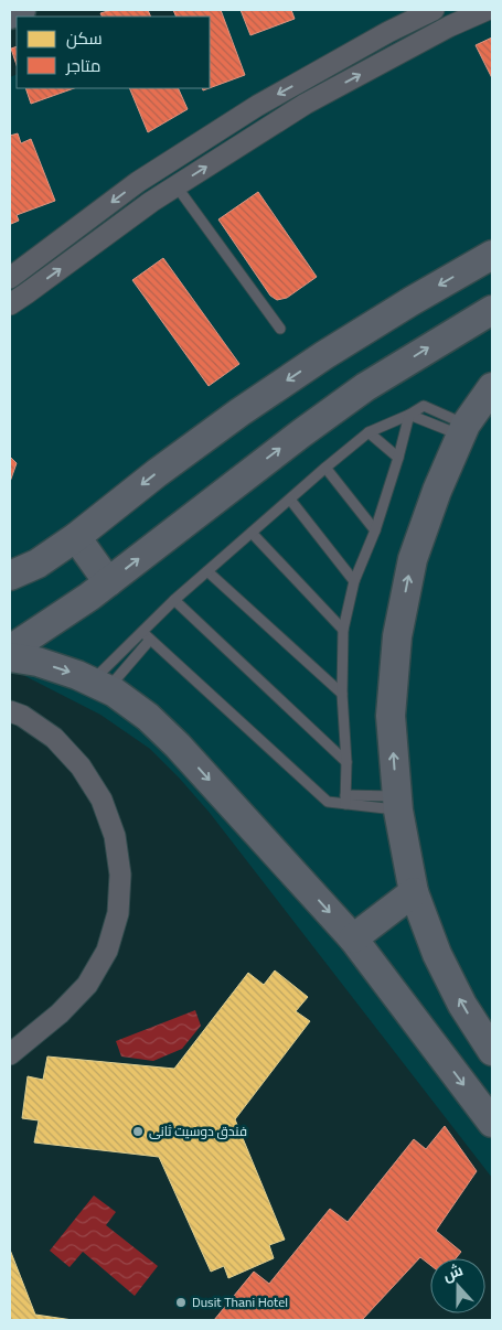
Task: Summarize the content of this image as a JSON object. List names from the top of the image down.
{
  "places": ["فندق دوسيت ثانى", "Dusit Thani Hotel"],
  "legend": ["سكن", "متاجر"],
  "north": "top"
}
